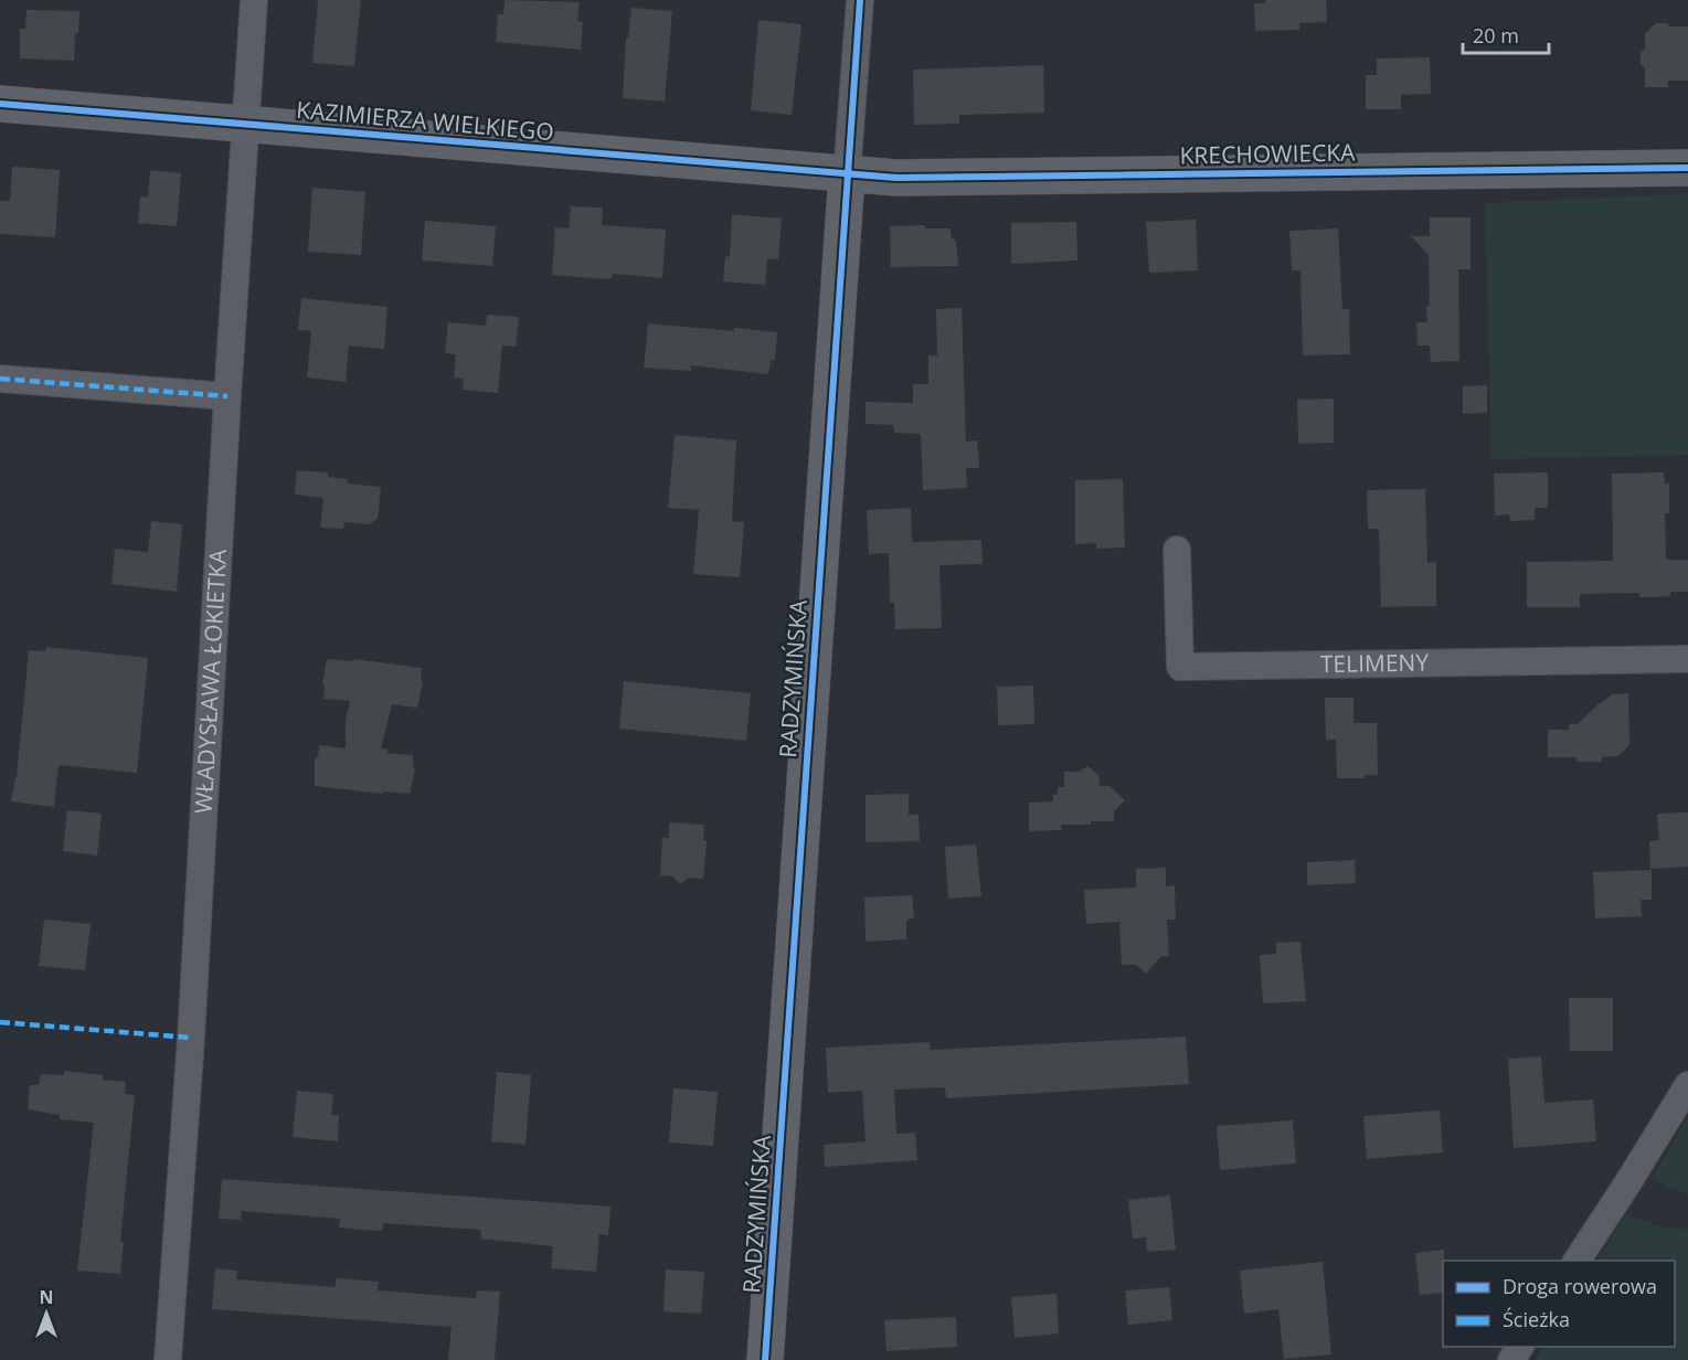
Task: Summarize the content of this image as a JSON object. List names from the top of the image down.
{
  "streets": {
    "street": [
      "KAZIMIERZA WIELKIEGO",
      "KRECHOWIECKA",
      "TELIMENY",
      "RADZYMIŃSKA",
      "WŁADYSŁAWA ŁOKIETKA"
    ]
  },
  "crossings": [
    ["KAZIMIERZA WIELKIEGO", "KRECHOWIECKA"],
    ["KAZIMIERZA WIELKIEGO", "RADZYMIŃSKA"],
    ["KAZIMIERZA WIELKIEGO", "WŁADYSŁAWA ŁOKIETKA"],
    ["KRECHOWIECKA", "RADZYMIŃSKA"]
  ],
  "legend": ["Droga rowerowa", "Ścieżka"],
  "scale_bar": "20 m",
  "north": "top"
}
